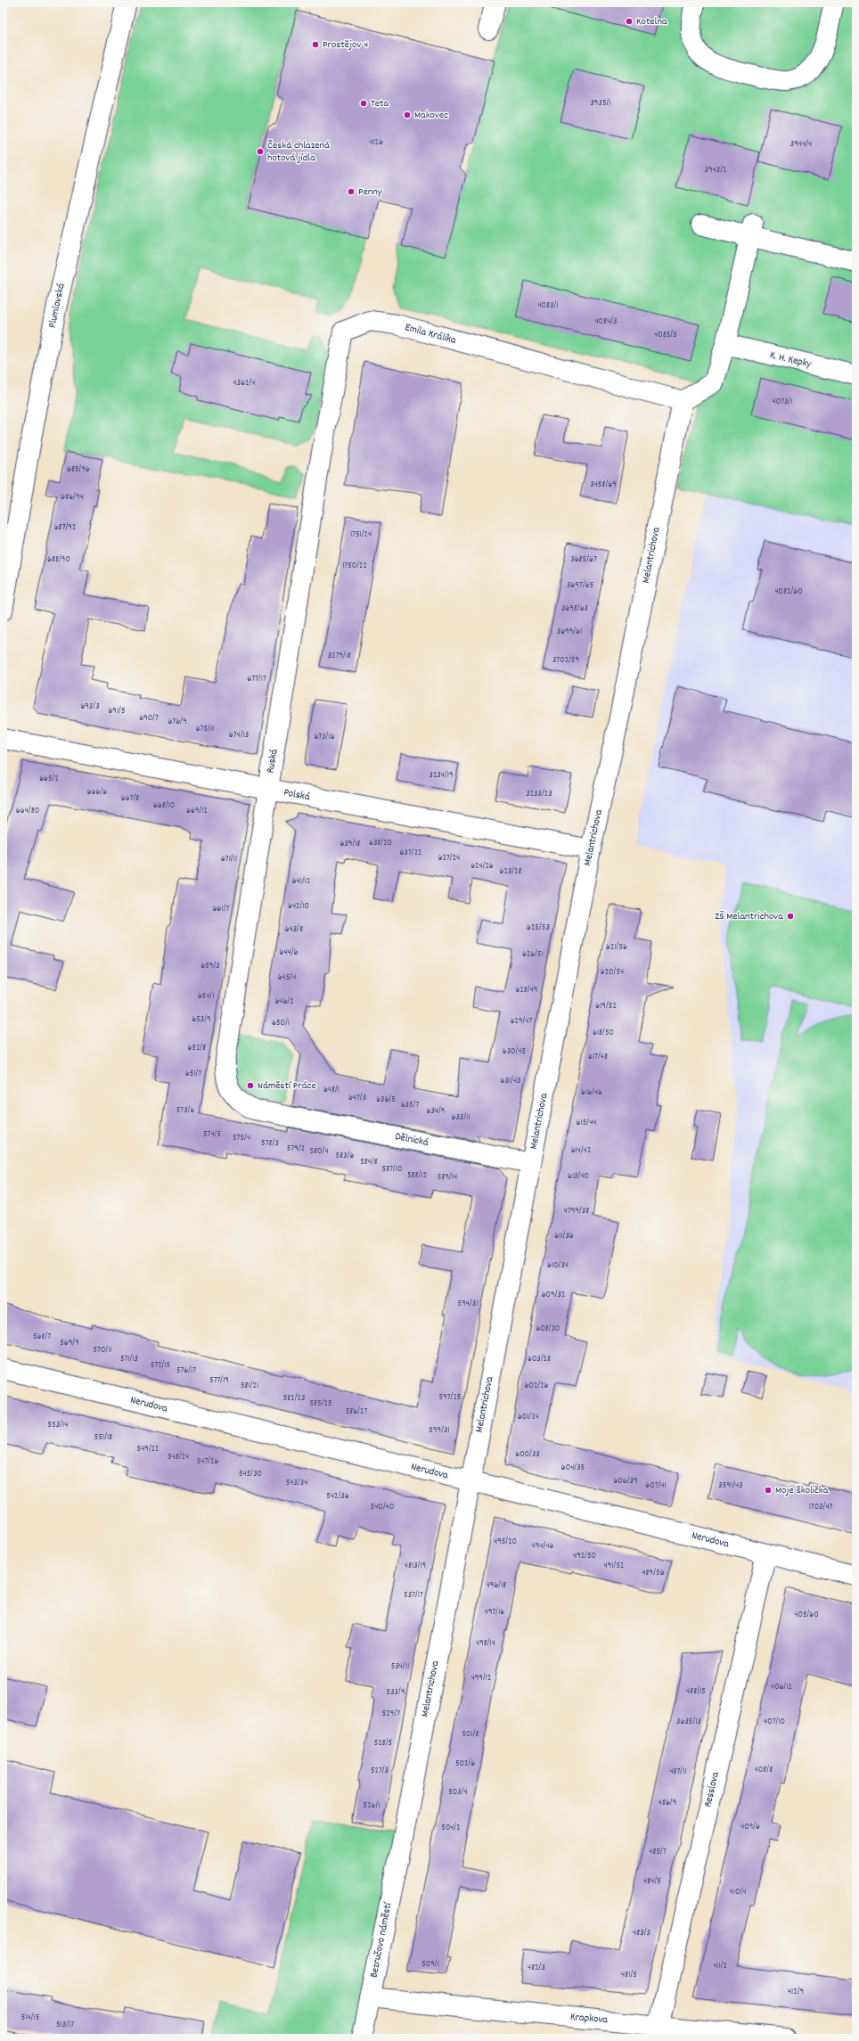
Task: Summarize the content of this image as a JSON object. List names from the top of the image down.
{
  "streets": {
    "street": [
      "Plumlovská",
      "Emila Králíka",
      "K. H. Kepky",
      "Melantrichova",
      "Ruská",
      "Polská",
      "Dělnická",
      "Nerudova",
      "Resslova",
      "Bezručovo náměstí",
      "Krapkova"
    ]
  },
  "crossings": [
    ["Emila Králíka", "Melantrichova"],
    ["Emila Králíka", "Ruská"],
    ["Melantrichova", "Polská"],
    ["Melantrichova", "Dělnická"],
    ["Melantrichova", "Nerudova"],
    ["Melantrichova", "Bezručovo náměstí"],
    ["Ruská", "Polská"],
    ["Ruská", "Dělnická"],
    ["Nerudova", "Resslova"],
    ["Resslova", "Krapkova"],
    ["Bezručovo náměstí", "Krapkova"]
  ],
  "places": [
    "Kotelna",
    "Prostějov 4",
    "Teta",
    "Makovec",
    "Česká chlazená hotová jídla",
    "Penny",
    "ZŠ Melantrichova",
    "Náměstí Práce",
    "Moje školička"
  ],
  "house_numbers": [
    "3935/1",
    "4126",
    "3944/4",
    "3943/2",
    "4083/1",
    "4084/3",
    "4085/5",
    "4362/4",
    "4073/1",
    "685/96",
    "3458/69",
    "686/94",
    "687/92",
    "1751/24",
    "688/90",
    "3685/67",
    "1750/22",
    "3697/65",
    "4082/60",
    "3698/63",
    "3699/61",
    "3279/18",
    "3702/59",
    "677/17",
    "693/3",
    "691/5",
    "690/7",
    "676/9",
    "675/11",
    "674/13",
    "673/16",
    "3234/19",
    "665/2",
    "666/6",
    "3233/23",
    "667/8",
    "668/10",
    "664/80",
    "669/12",
    "638/20",
    "639/18",
    "637/22",
    "627/24",
    "671/11",
    "624/26",
    "623/28",
    "641/12",
    "642/10",
    "661/7",
    "625/53",
    "643/8",
    "621/56",
    "644/6",
    "626/51",
    "659/3",
    "620/54",
    "645/4",
    "628/49",
    "654/1",
    "646/2",
    "619/52",
    "653/9",
    "629/47",
    "650/1",
    "618/50",
    "652/8",
    "630/45",
    "617/48",
    "651/7",
    "631/43",
    "648/1",
    "616/46",
    "647/3",
    "636/5",
    "635/7",
    "573/6",
    "634/9",
    "633/11",
    "615/44",
    "574/5",
    "575/4",
    "578/3",
    "579/2",
    "614/42",
    "580/4",
    "583/6",
    "584/8",
    "587/10",
    "588/12",
    "613/40",
    "589/14",
    "4799/38",
    "611/36",
    "610/34",
    "609/32",
    "594/31",
    "608/30",
    "568/7",
    "569/9",
    "570/11",
    "571/13",
    "603/28",
    "572/15",
    "576/17",
    "577/19",
    "581/21",
    "602/26",
    "597/25",
    "582/23",
    "585/25",
    "586/27",
    "601/24",
    "553/14",
    "599/31",
    "551/18",
    "549/22",
    "600/33",
    "548/24",
    "547/26",
    "604/35",
    "545/30",
    "606/39",
    "543/34",
    "607/41",
    "3591/43",
    "542/36",
    "540/40",
    "1703/47",
    "495/20",
    "494/46",
    "492/50",
    "4813/19",
    "491/52",
    "489/56",
    "496/18",
    "537/17",
    "497/16",
    "405/60",
    "498/14",
    "534/11",
    "499/12",
    "406/12",
    "488/15",
    "533/9",
    "529/7",
    "3635/13",
    "407/10",
    "501/8",
    "528/5",
    "502/6",
    "408/8",
    "527/3",
    "487/11",
    "503/4",
    "486/9",
    "526/1",
    "409/6",
    "504/2",
    "485/7",
    "484/5",
    "410/4",
    "483/3",
    "509/1",
    "411/2",
    "482/3",
    "481/5",
    "412/9",
    "514/15",
    "513/17"
  ]
}
